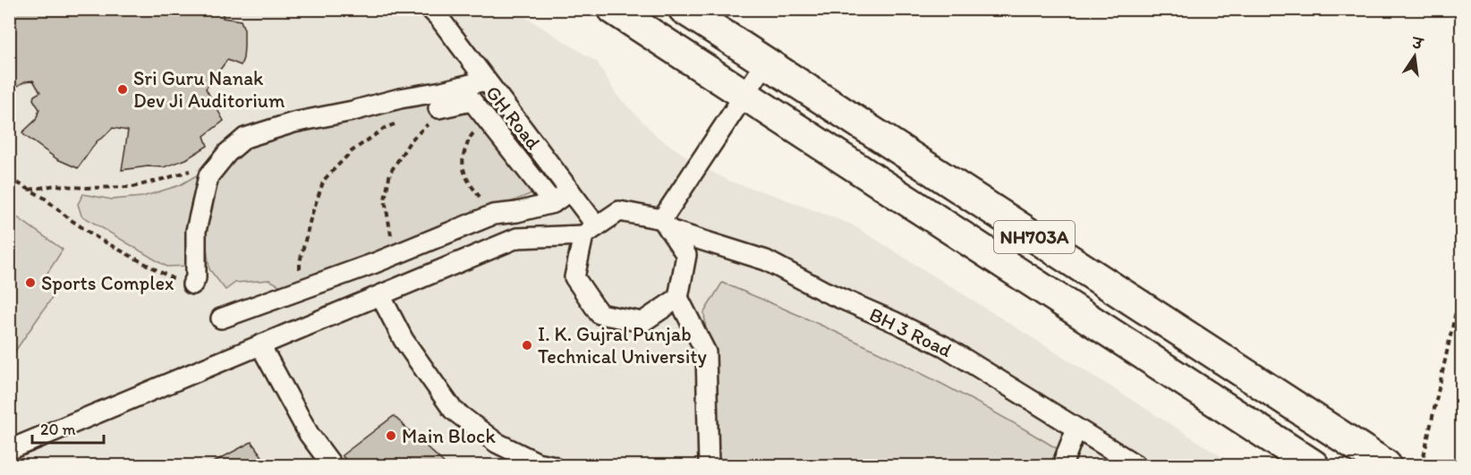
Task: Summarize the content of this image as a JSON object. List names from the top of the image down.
{
  "streets": {
    "highway": ["NH703A"],
    "street": ["GH Road", "BH 3 Road"]
  },
  "crossings": [
    ["GH Road", "BH 3 Road"]
  ],
  "places": [
    "Sri Guru Nanak Dev Ji Auditorium",
    "Sports Complex",
    "I. K. Gujral Punjab Technical University",
    "Main Block"
  ],
  "scale_bar": "20 m",
  "north": "top"
}
